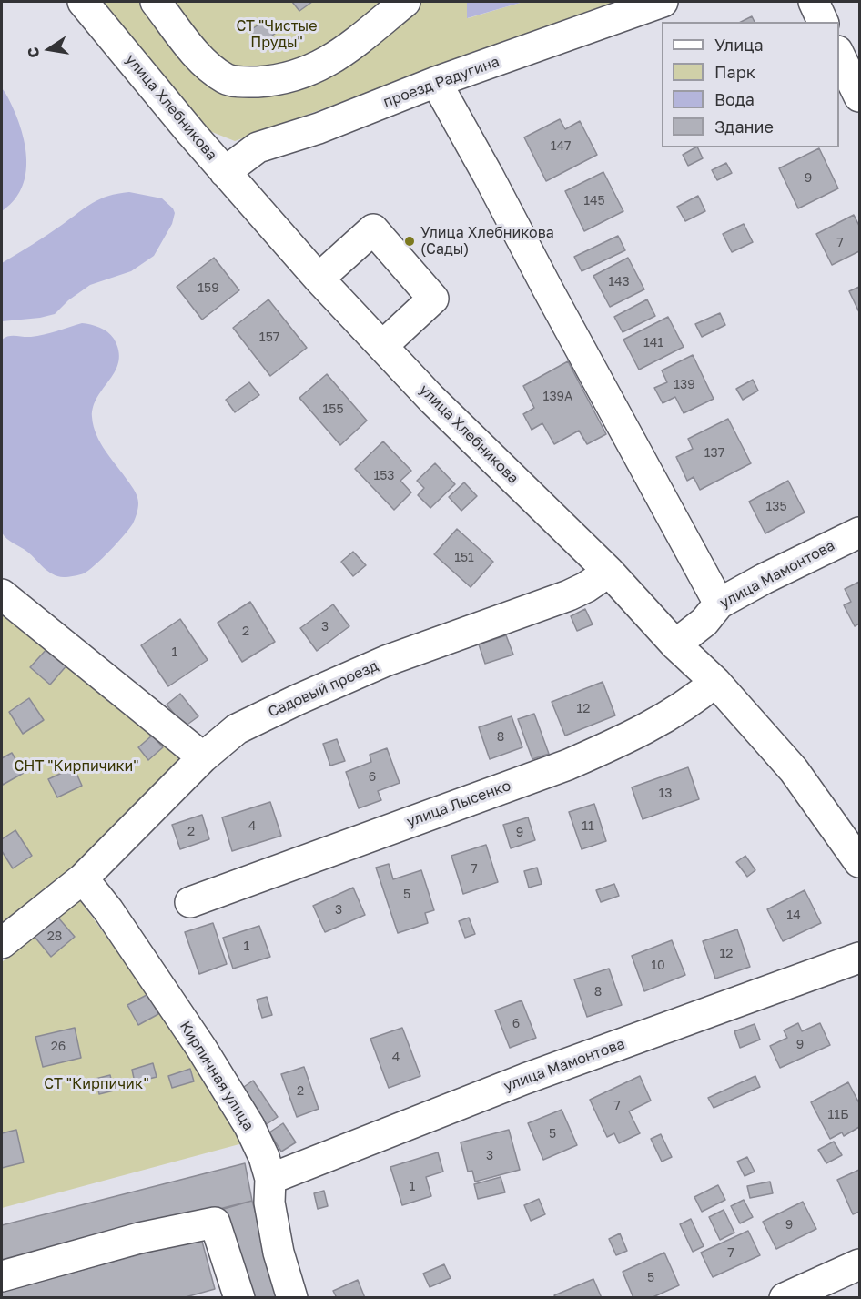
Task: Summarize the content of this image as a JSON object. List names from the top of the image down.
{
  "streets": {
    "street": [
      "проезд Радугина",
      "улица Хлебникова",
      "улица Мамонтова",
      "Садовый проезд",
      "улица Лысенко",
      "Кирпичная улица"
    ]
  },
  "crossings": [
    ["проезд Радугина", "улица Хлебникова"],
    ["улица Хлебникова", "улица Мамонтова"],
    ["улица Хлебникова", "Садовый проезд"],
    ["улица Хлебникова", "улица Лысенко"],
    ["улица Мамонтова", "Кирпичная улица"],
    ["Садовый проезд", "Кирпичная улица"]
  ],
  "parks": ["СТ \"Чистые Пруды\"", "СНТ \"Кирпичики\"", "СТ \"Кирпичик\""],
  "places": ["Улица Хлебникова (Сады)"],
  "house_numbers": [
    "147",
    "9",
    "145",
    "7",
    "143",
    "159",
    "157",
    "141",
    "139",
    "139А",
    "155",
    "137",
    "153",
    "135",
    "151",
    "3",
    "2",
    "1",
    "12",
    "8",
    "6",
    "13",
    "4",
    "11",
    "2",
    "9",
    "7",
    "5",
    "3",
    "14",
    "28",
    "1",
    "12",
    "10",
    "8",
    "6",
    "9",
    "26",
    "4",
    "2",
    "7",
    "11Б",
    "5",
    "3",
    "1",
    "9",
    "7",
    "5"
  ],
  "legend": [
    "Улица",
    "Парк",
    "Вода",
    "Здание"
  ],
  "north": "left"
}
